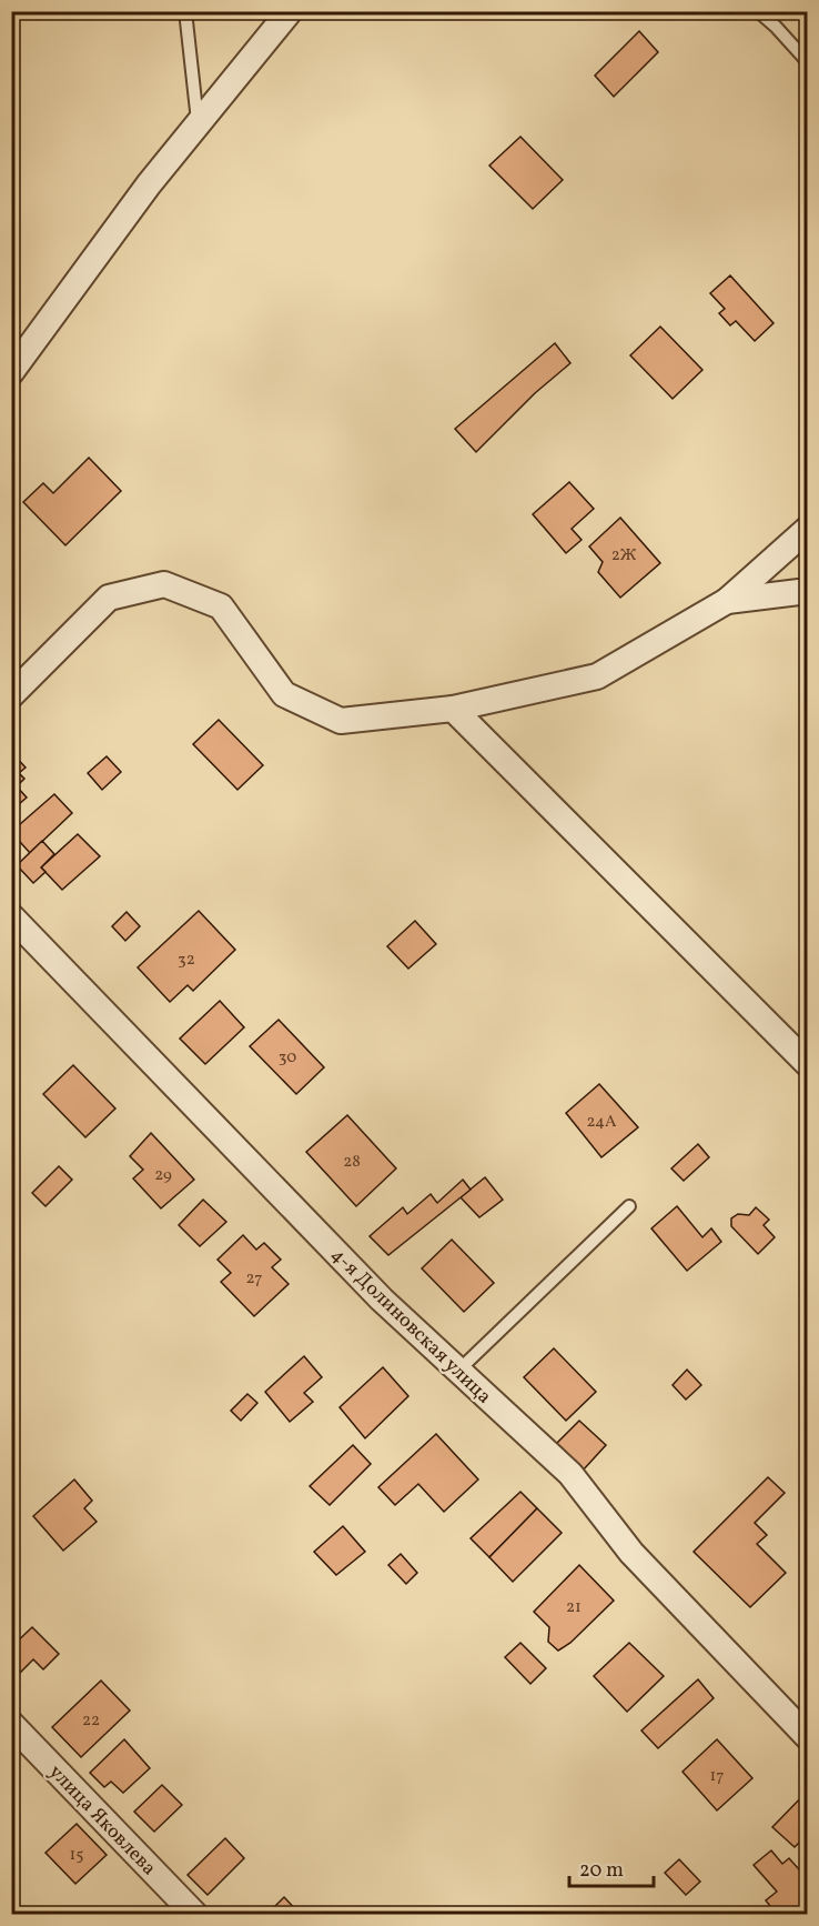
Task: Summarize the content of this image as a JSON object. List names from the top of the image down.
{
  "streets": {
    "street": ["4-я Долиновская улица", "улица Яковлева"]
  },
  "house_numbers": [
    "2Ж",
    "32",
    "30",
    "24А",
    "28",
    "29",
    "27",
    "21",
    "22",
    "17",
    "15"
  ],
  "scale_bar": "20 m"
}
